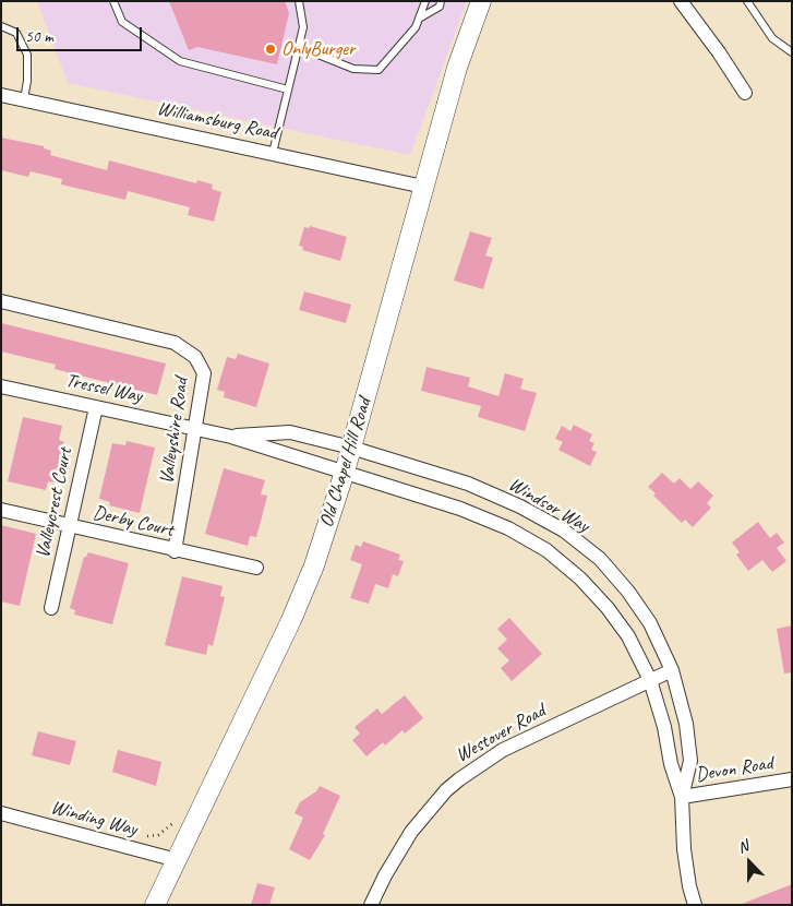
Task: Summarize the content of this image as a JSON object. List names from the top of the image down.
{
  "streets": {
    "street": [
      "Williamsburg Road",
      "Tressel Way",
      "Valleyshire Road",
      "Old Chapel Hill Road",
      "Valleycrest Court",
      "Windsor Way",
      "Derby Court",
      "Westover Road",
      "Devon Road",
      "Winding Way"
    ]
  },
  "crossings": [
    ["Williamsburg Road", "Old Chapel Hill Road"],
    ["Tressel Way", "Valleyshire Road"],
    ["Tressel Way", "Old Chapel Hill Road"],
    ["Tressel Way", "Valleycrest Court"],
    ["Tressel Way", "Windsor Way"],
    ["Valleyshire Road", "Derby Court"],
    ["Old Chapel Hill Road", "Windsor Way"],
    ["Old Chapel Hill Road", "Winding Way"],
    ["Valleycrest Court", "Derby Court"],
    ["Windsor Way", "Westover Road"],
    ["Windsor Way", "Devon Road"]
  ],
  "places": ["OnlyBurger"],
  "scale_bar": "50 m",
  "north": "top"
}
